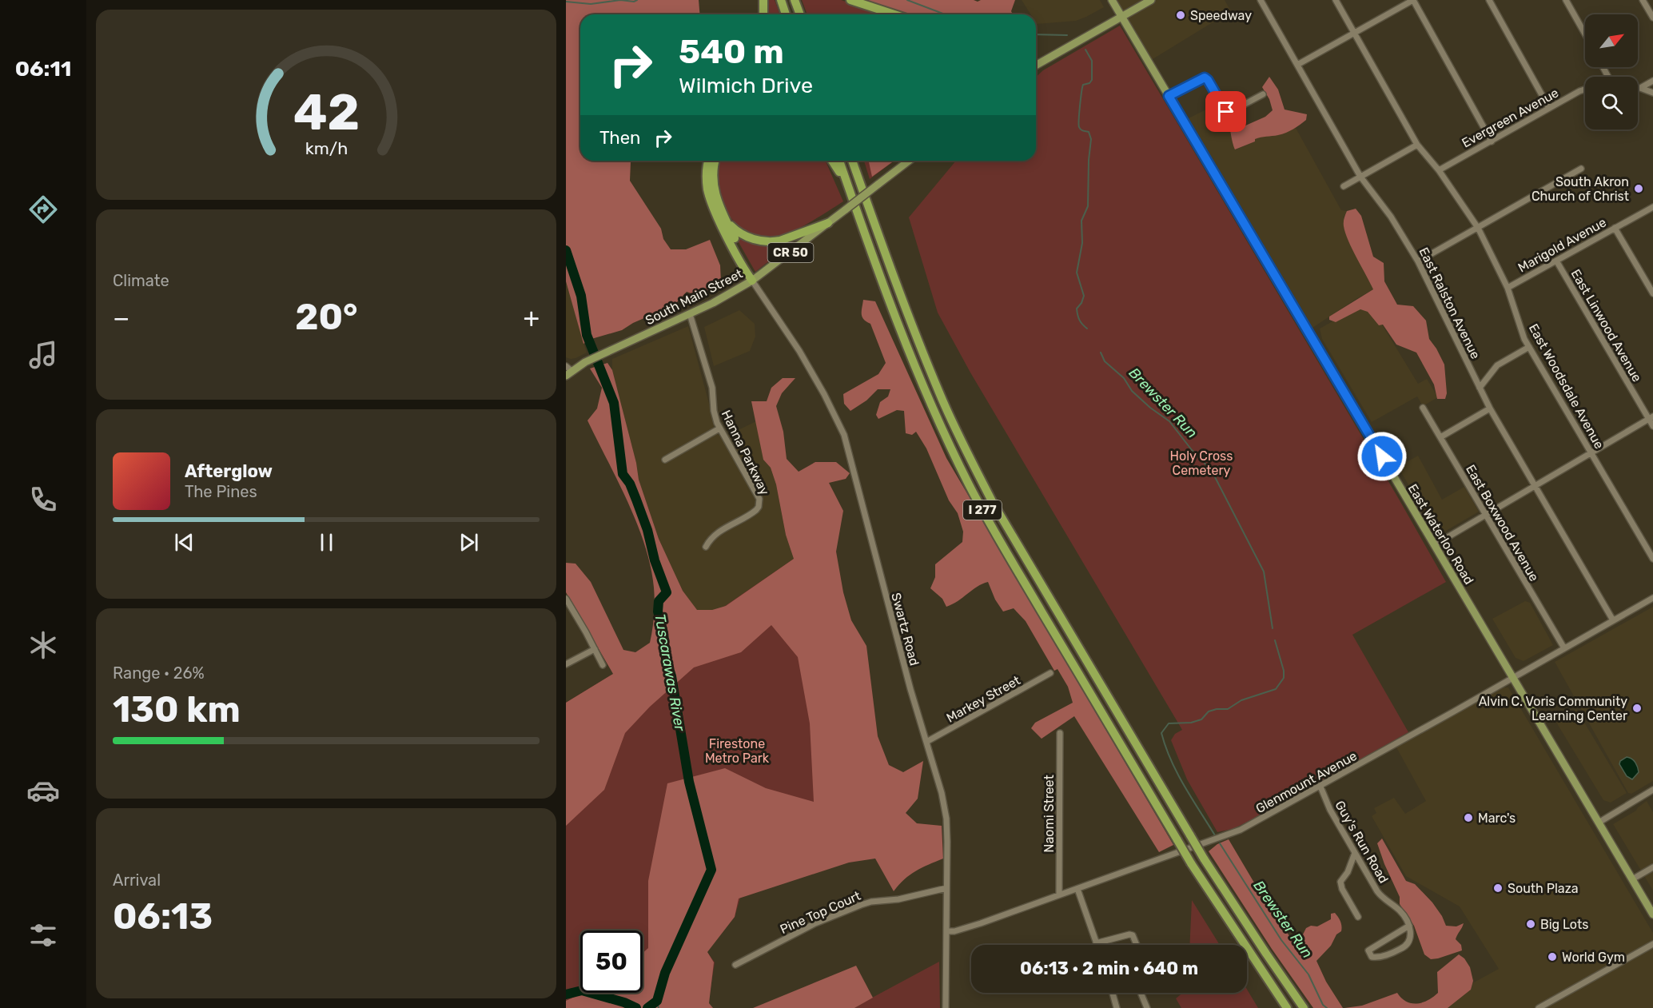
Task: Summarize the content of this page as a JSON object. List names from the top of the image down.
{
  "streets": {
    "highway": ["I 277"],
    "main road": ["CR 50", "South Main Street", "East Waterloo Road"],
    "street": [
      "Evergreen Avenue",
      "Marigold Avenue",
      "East Ralston Avenue",
      "East Linwood Avenue",
      "East Woodsdale Avenue",
      "Hanna Parkway",
      "East Boxwood Avenue",
      "Swartz Road",
      "Markey Street",
      "Glenmount Avenue",
      "Naomi Street",
      "Guy's Run Road",
      "Pine Top Court"
    ]
  },
  "crossings": [
    ["Evergreen Avenue", "East Woodsdale Avenue"],
    ["Marigold Avenue", "East Linwood Avenue"],
    ["Marigold Avenue", "East Woodsdale Avenue"],
    ["South Main Street", "Hanna Parkway"],
    ["South Main Street", "Swartz Road"],
    ["East Ralston Avenue", "Glenmount Avenue"],
    ["East Boxwood Avenue", "Glenmount Avenue"],
    ["East Waterloo Road", "Glenmount Avenue"],
    ["Swartz Road", "Markey Street"],
    ["Swartz Road", "Glenmount Avenue"],
    ["Swartz Road", "Pine Top Court"],
    ["Glenmount Avenue", "Naomi Street"],
    ["Glenmount Avenue", "Guy's Run Road"]
  ],
  "water": ["Brewster Run", "Tuscarawas River"],
  "parks": ["Holy Cross Cemetery", "Firestone Metro Park"],
  "places": [
    "Speedway",
    "South Akron Church of Christ",
    "Alvin C. Voris Community Learning Center",
    "Marc's",
    "South Plaza",
    "Big Lots",
    "World Gym"
  ],
  "north": "top right",
  "page": {
    "tabs": "06:11",
    "turn": ["540 m", "Wilmich Drive"],
    "then": "Then",
    "tile": [
      "Climate",
      ["Range · 26%", "130 km"],
      ["Arrival", "06:13"]
    ],
    "heat": ["−", "20°", "+"],
    "song": ["Afterglow", "The Pines"],
    "limit": "50",
    "trip": "06:13 · 2 min · 640 m",
    "gauge": ["42", "km/h"]
  }
}
